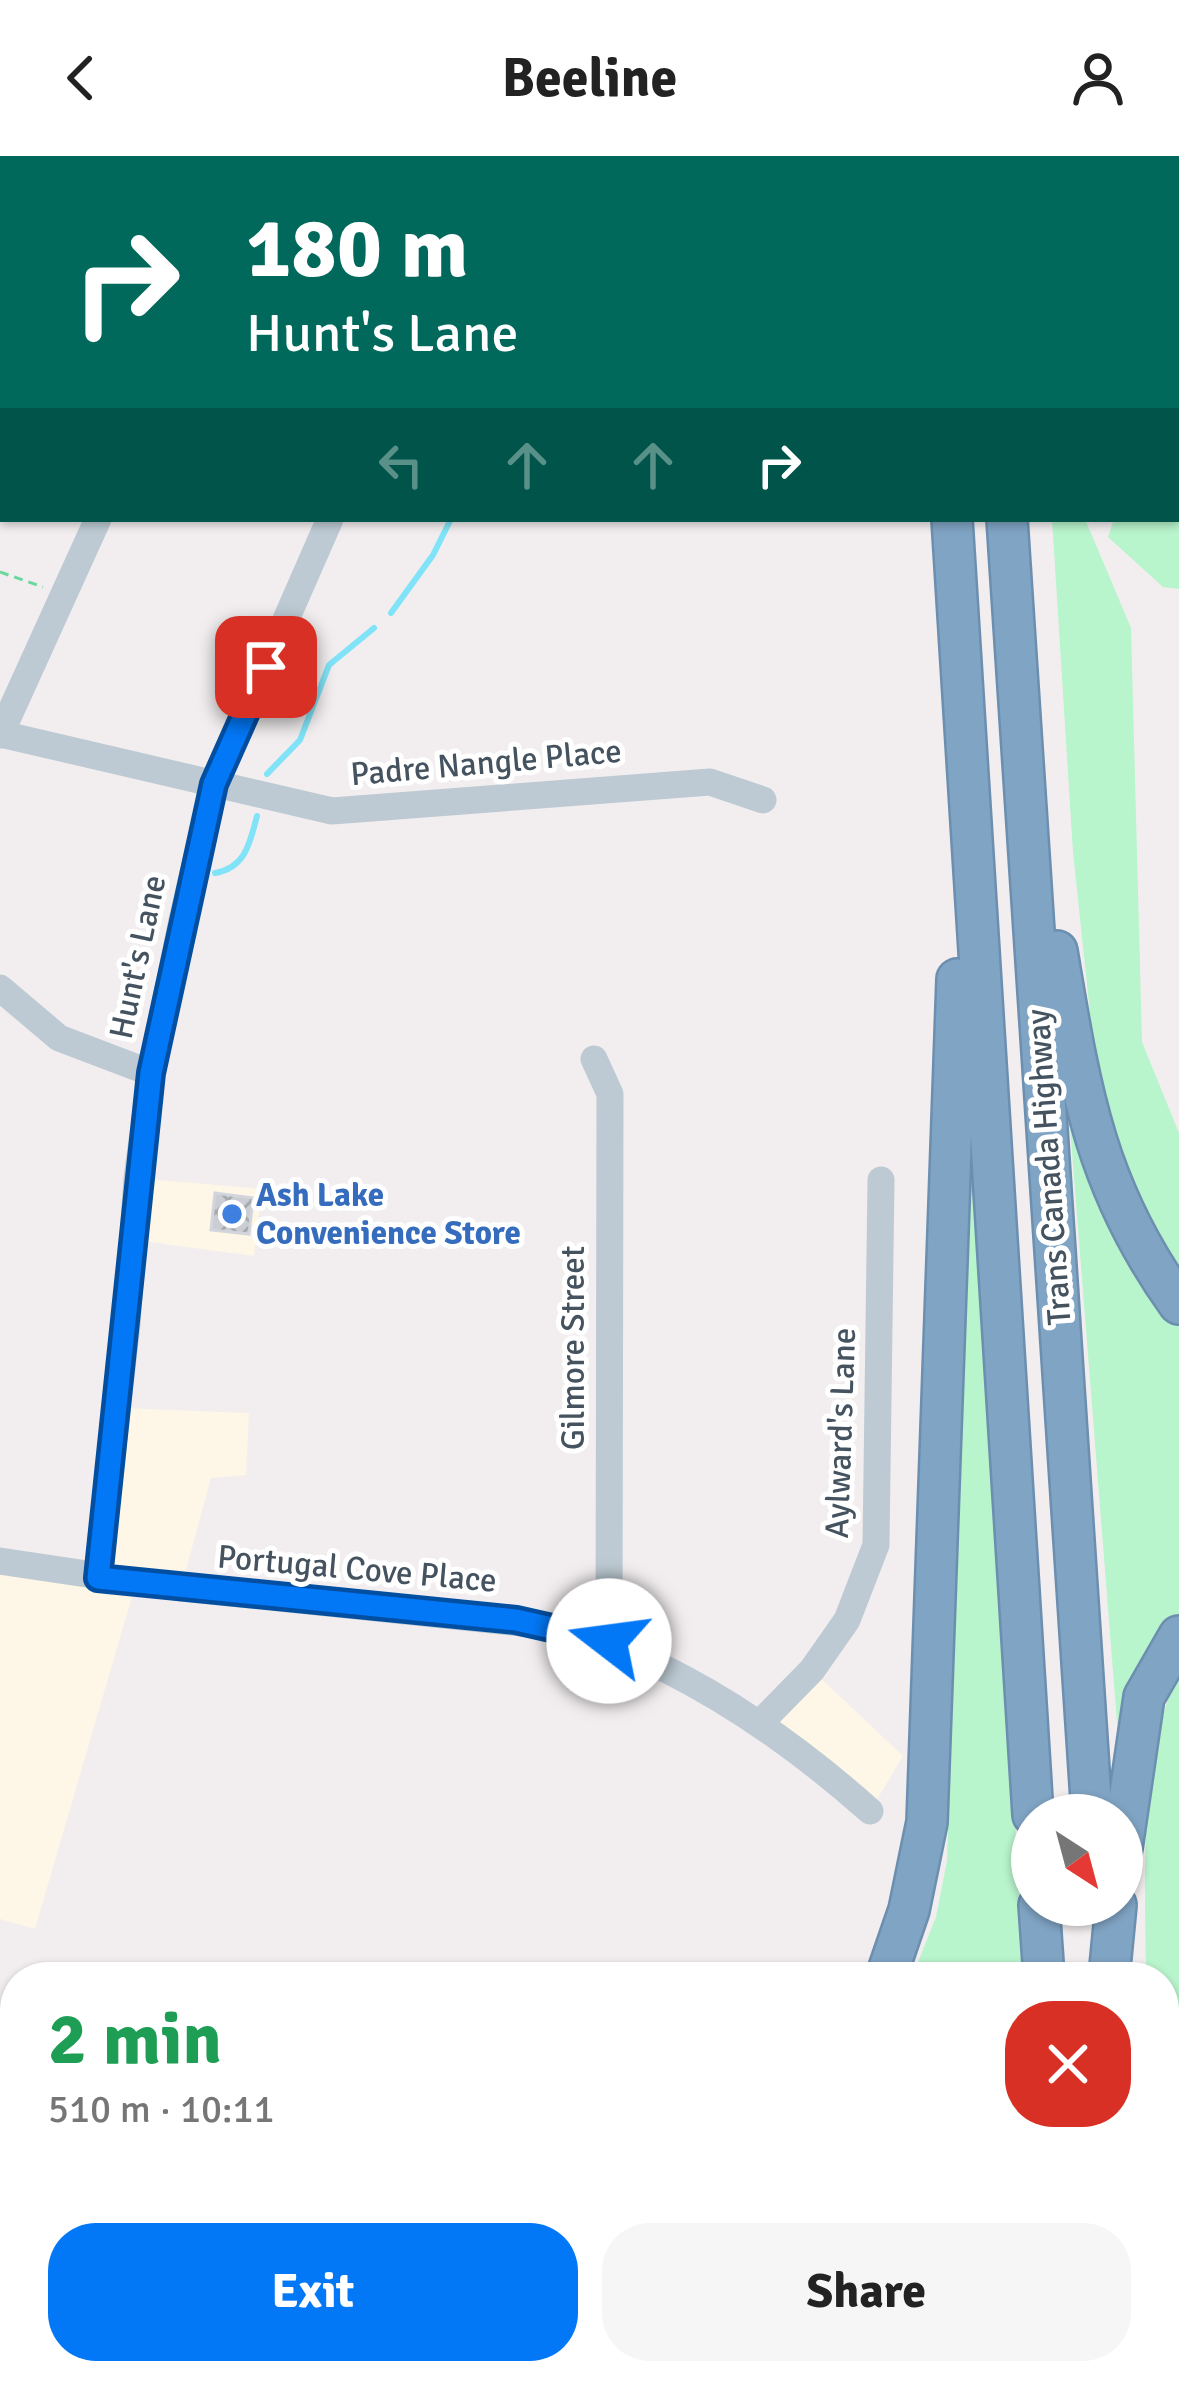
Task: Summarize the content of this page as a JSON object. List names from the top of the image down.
{
  "streets": {
    "highway": ["Trans Canada Highway"],
    "street": [
      "Padre Nangle Place",
      "Hunt's Lane",
      "Gilmore Street",
      "Aylward's Lane",
      "Portugal Cove Place"
    ]
  },
  "crossings": [
    ["Padre Nangle Place", "Hunt's Lane"],
    ["Hunt's Lane", "Portugal Cove Place"],
    ["Gilmore Street", "Portugal Cove Place"],
    ["Aylward's Lane", "Portugal Cove Place"]
  ],
  "places": ["Ash Lake Convenience Store"],
  "north": "bottom right",
  "page": {
    "header": "Beeline",
    "turn": ["180 m", "Hunt's Lane"],
    "heading": ["2 min", "510 m · 10:11"],
    "buttons": ["Exit", "Share"]
  }
}
